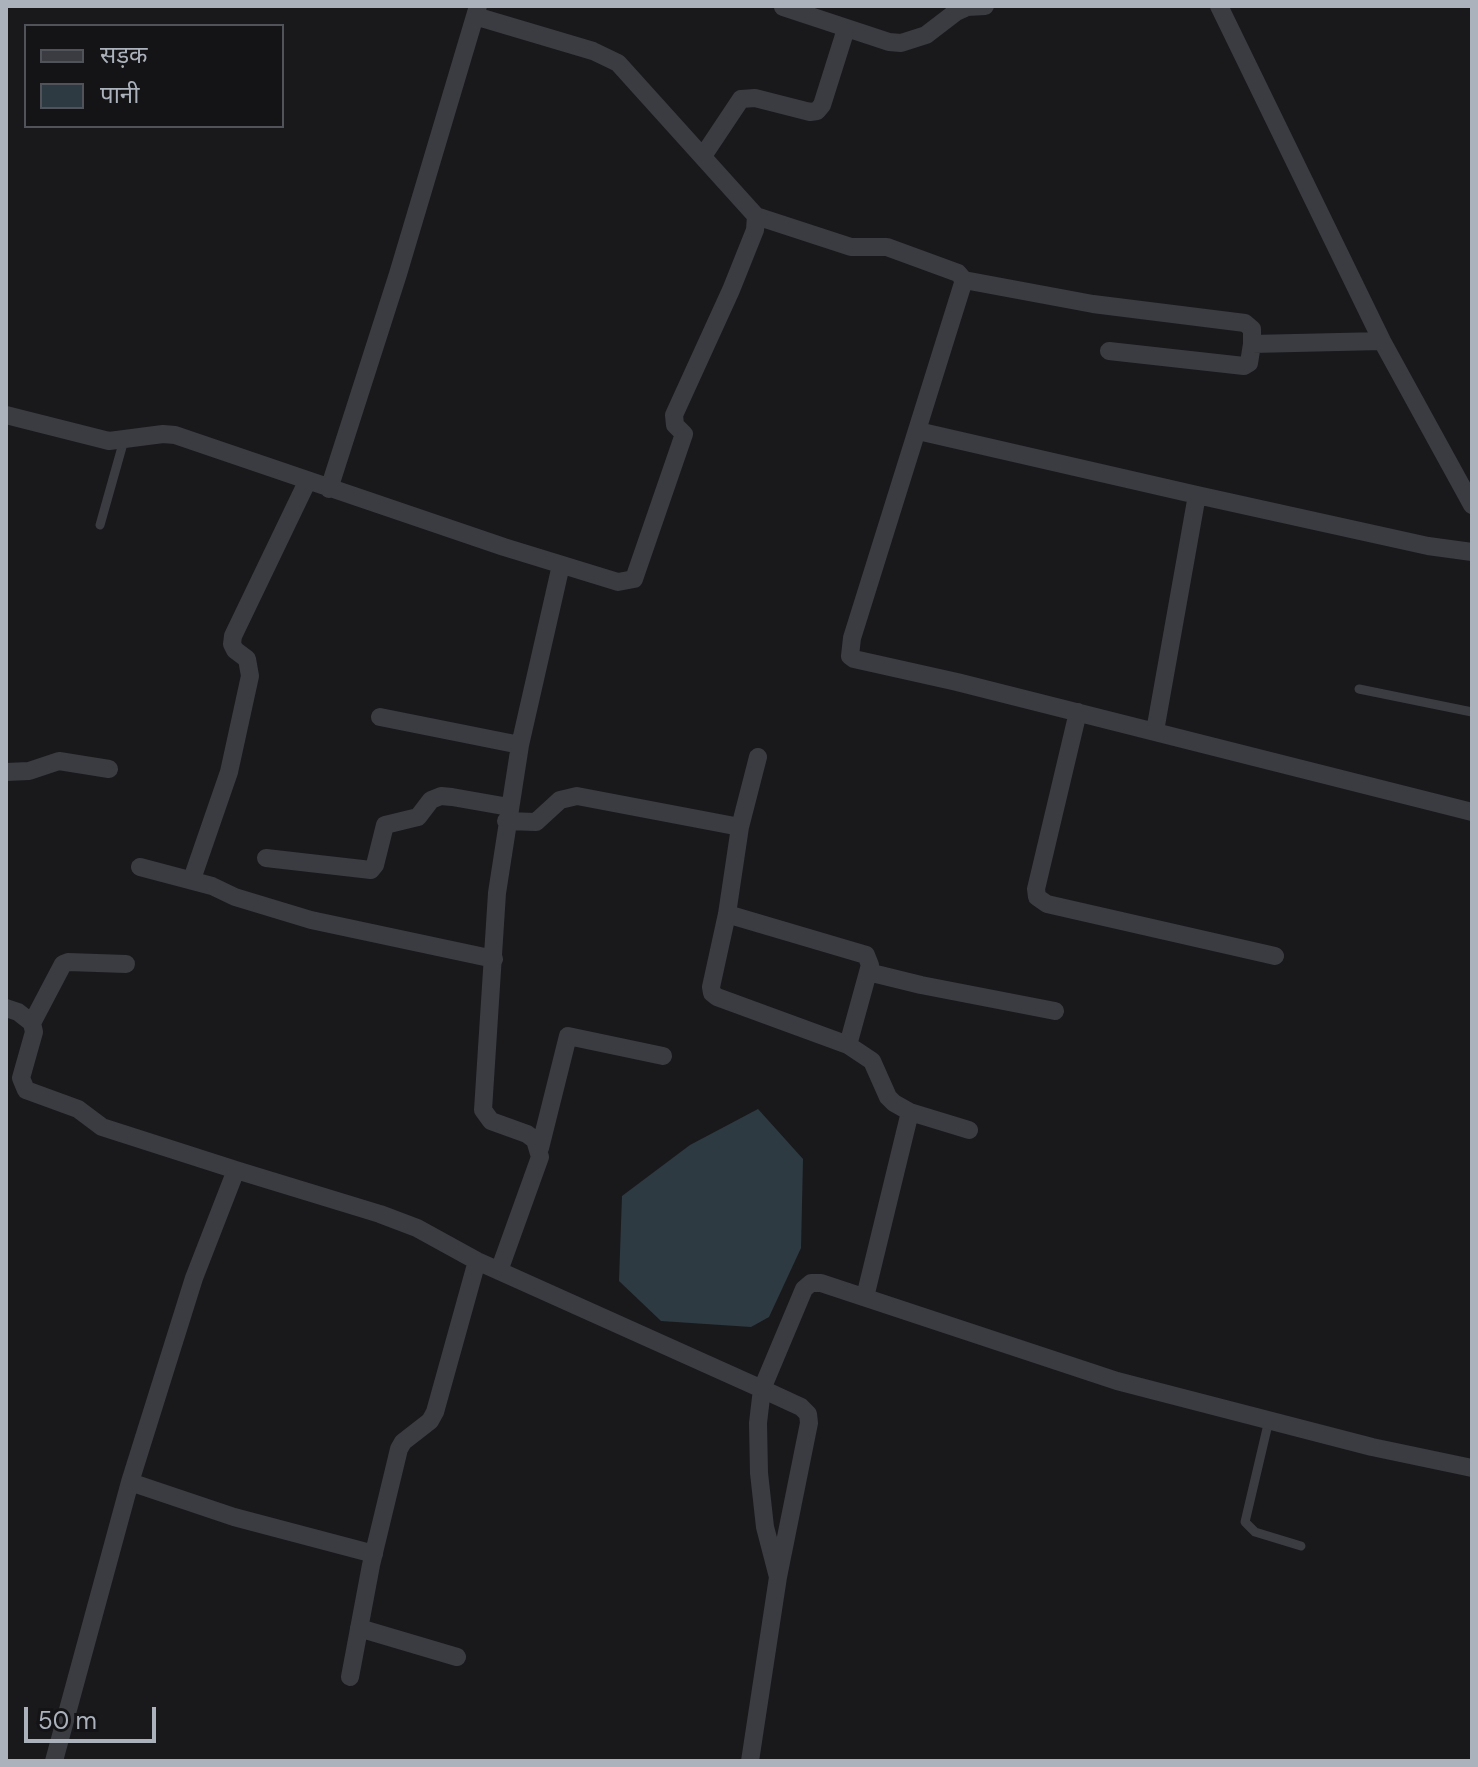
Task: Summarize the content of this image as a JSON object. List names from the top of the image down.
{
  "legend": ["सड़क", "पानी"],
  "scale_bar": "50 m"
}
